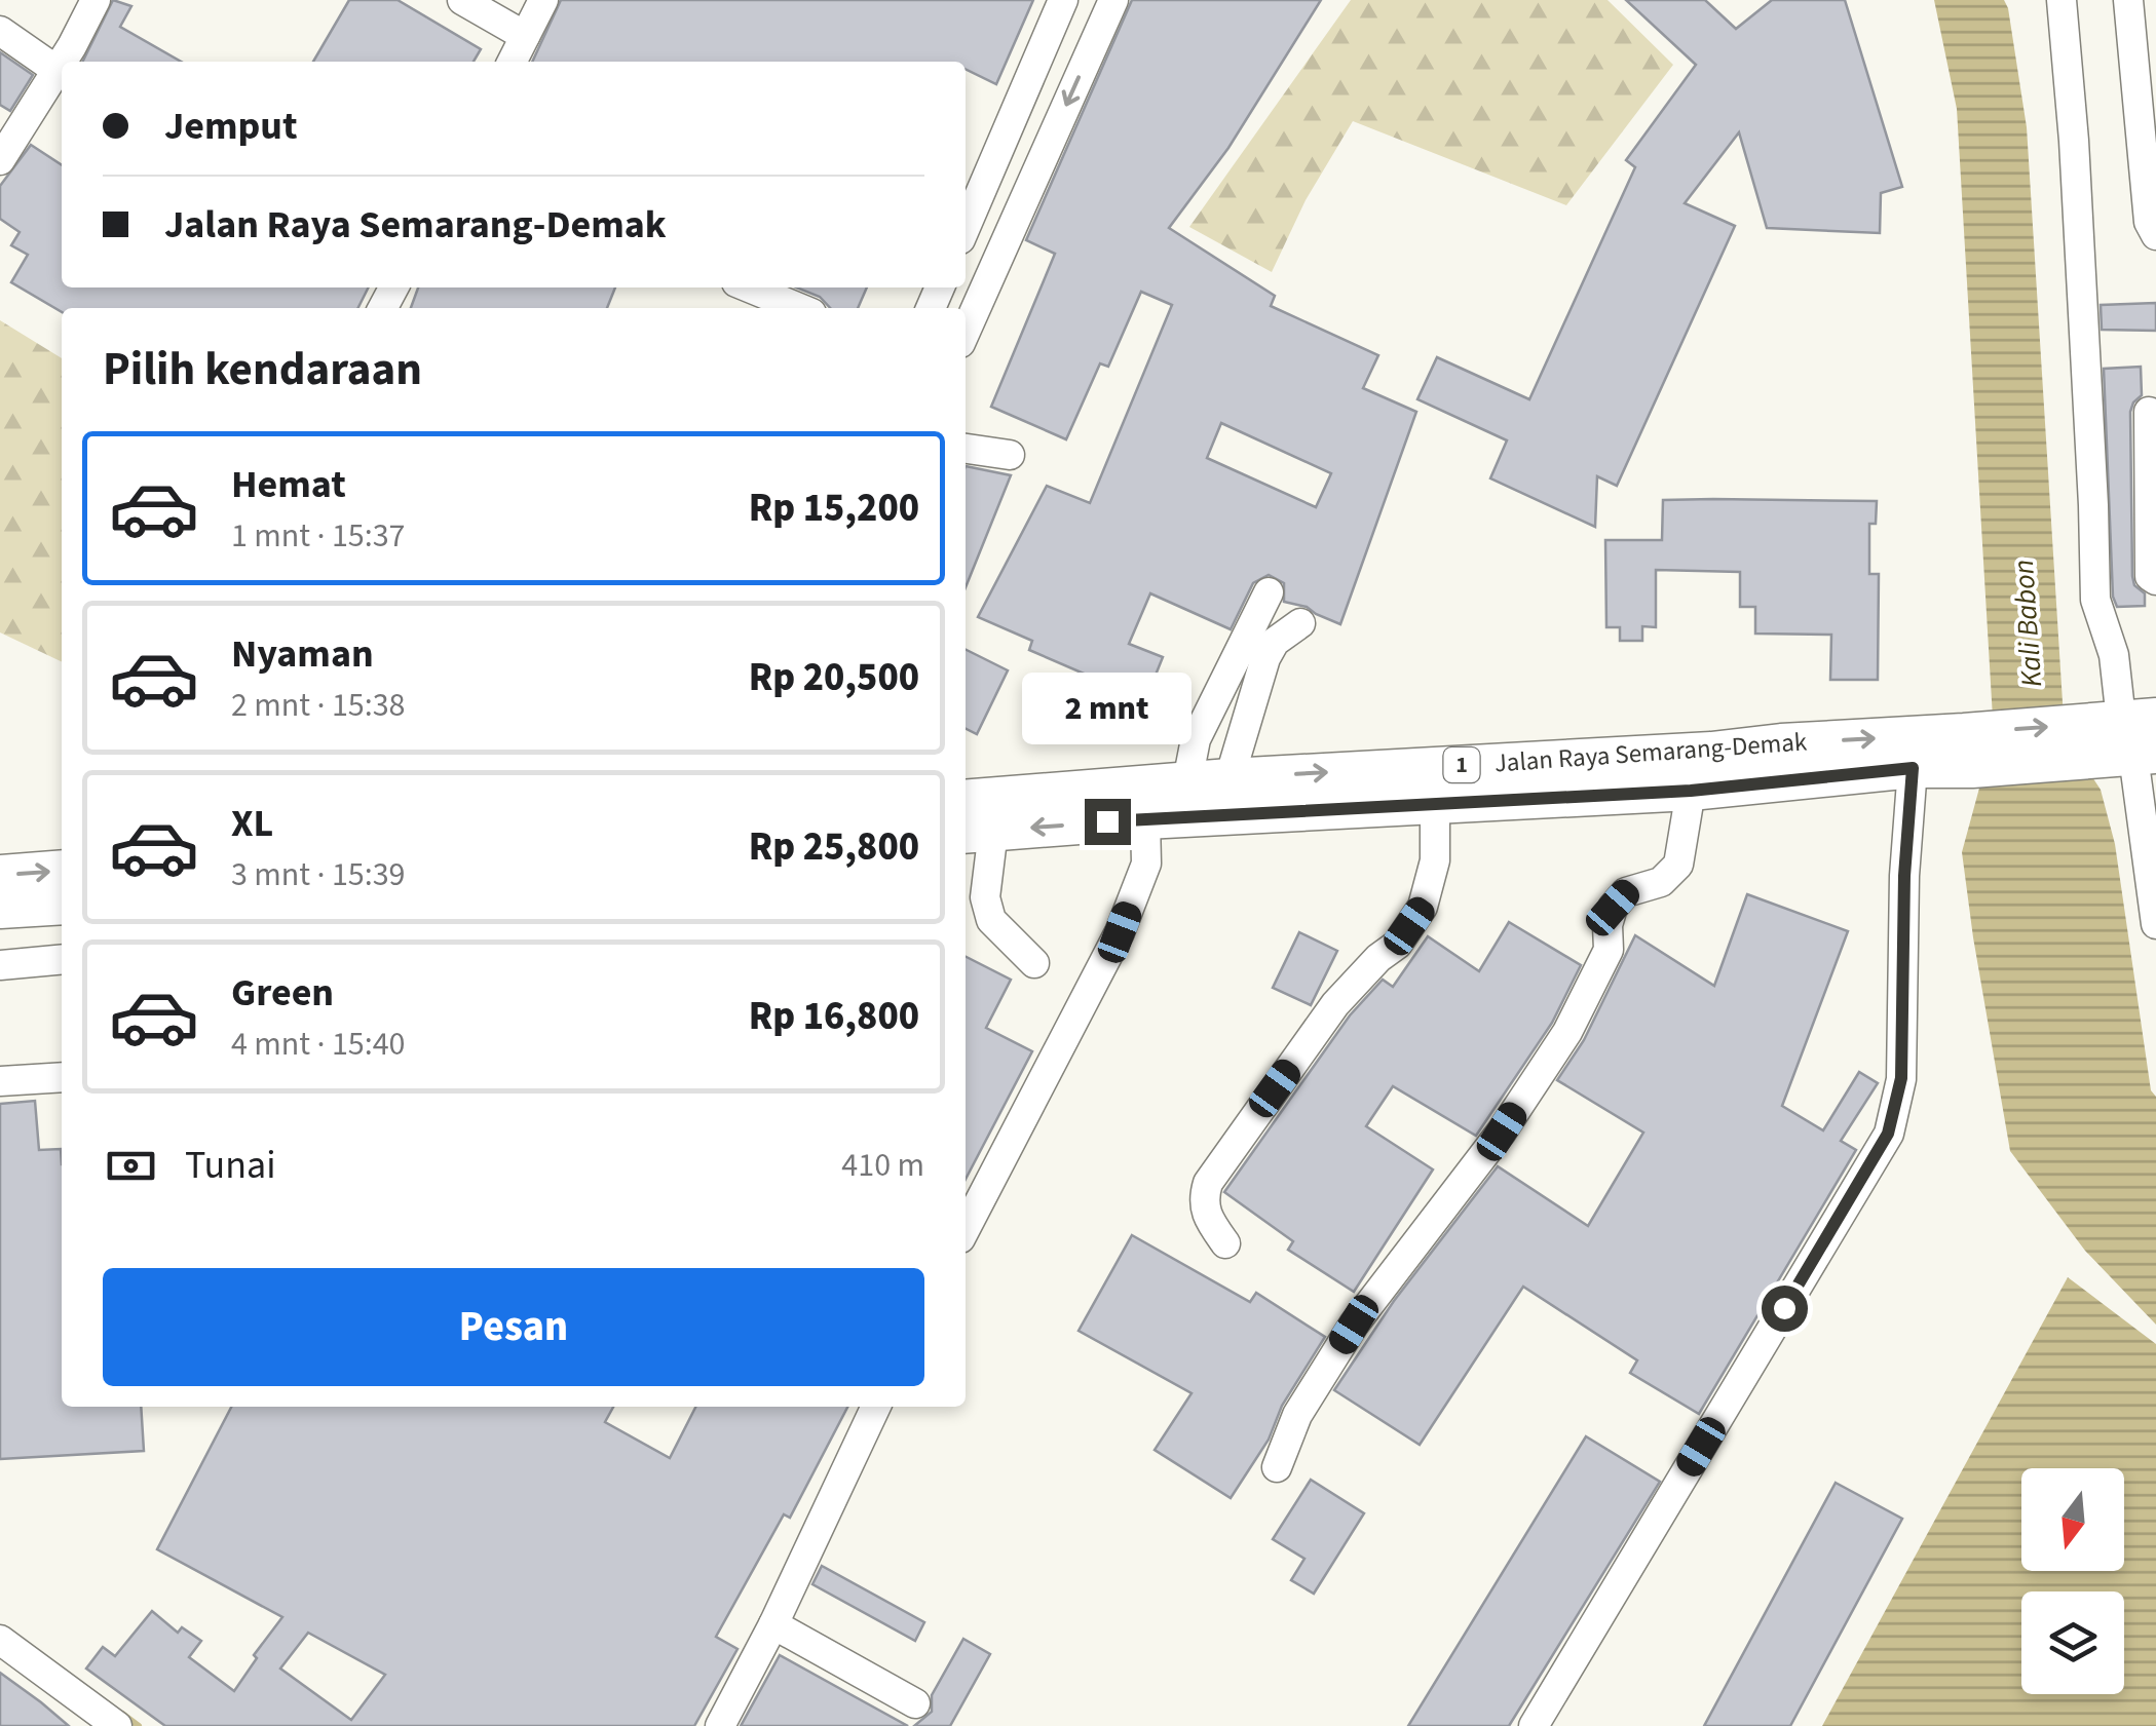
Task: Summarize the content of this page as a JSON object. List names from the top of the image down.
{
  "streets": {
    "highway": ["Jalan Raya Semarang-Demak", "1"]
  },
  "water": ["Kali Babon"],
  "north": "bottom",
  "page": {
    "banner": ["Jemput", "Jalan Raya Semarang-Demak"],
    "heading": "Pilih kendaraan",
    "list": [
      {
        "name": "Hemat",
        "note": "1 mnt · 15:37",
        "value": "Rp 15,200"
      },
      {
        "name": "Nyaman",
        "note": "2 mnt · 15:38",
        "value": "Rp 20,500"
      },
      {
        "name": "XL",
        "note": "3 mnt · 15:39",
        "value": "Rp 25,800"
      },
      {
        "name": "Green",
        "note": "4 mnt · 15:40",
        "value": "Rp 16,800"
      }
    ],
    "bubble": "2 mnt",
    "pay": ["Tunai", "410 m"],
    "buttons": "Pesan"
  }
}
